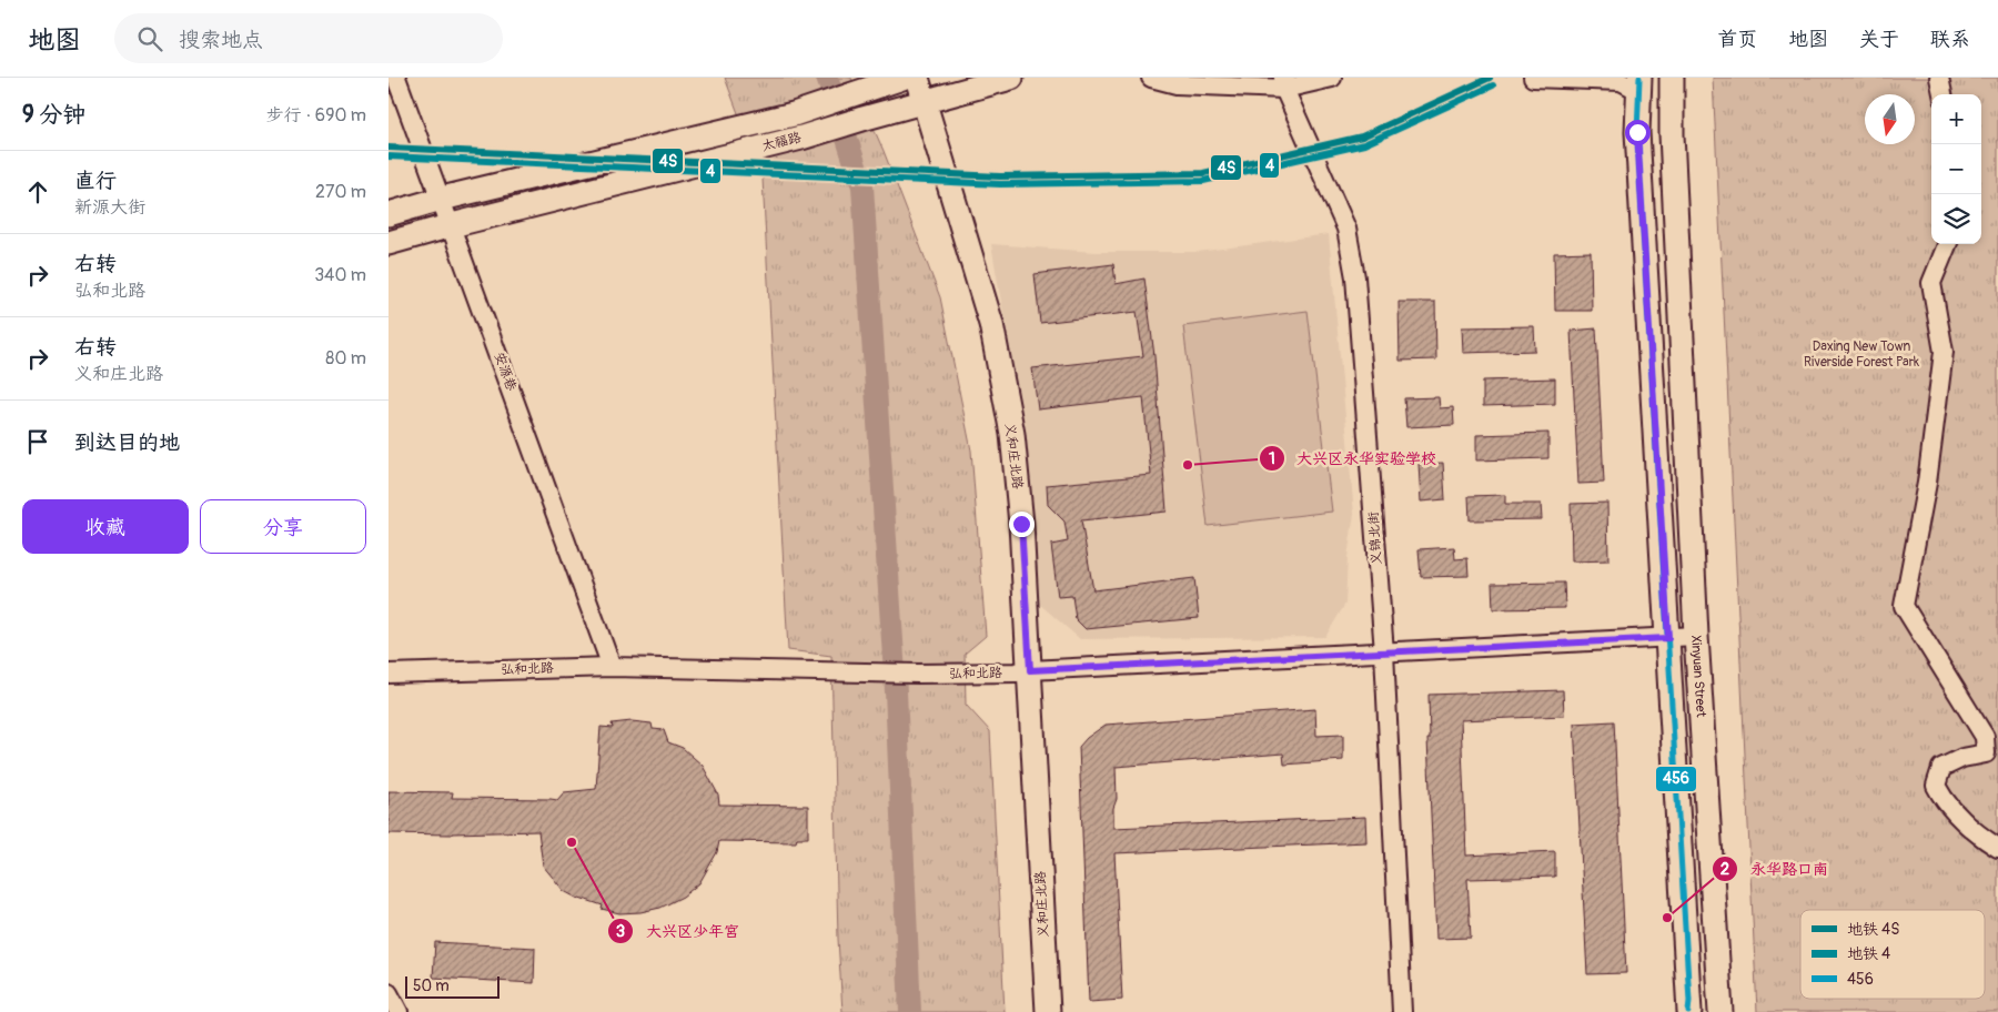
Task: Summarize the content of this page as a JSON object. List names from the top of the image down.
{
  "streets": {
    "main road": ["太福路", "义和庄北路", "Xinyuan Street"],
    "street": ["安源巷", "义锦北街", "弘和北路"]
  },
  "crossings": [
    ["太福路", "安源巷"],
    ["太福路", "义和庄北路"],
    ["安源巷", "弘和北路"],
    ["义和庄北路", "弘和北路"],
    ["义锦北街", "弘和北路"],
    ["弘和北路", "Xinyuan Street"]
  ],
  "parks": ["Daxing New Town Riverside Forest Park"],
  "places": ["大兴区永华实验学校", "大兴区少年宫", "永华路口南"],
  "lines": ["metro line 4S", "transit line 456", "metro line 4"],
  "legend": ["地铁 4S", "地铁 4", "456"],
  "scale_bar": "50 m",
  "north": "bottom",
  "page": {
    "header": "地图",
    "search": "搜索地点",
    "nav": [
      "首页",
      "地图",
      "关于",
      "联系"
    ],
    "heading": ["9 分钟", "步行 · 690 m"],
    "map_buttons": ["+", "−"],
    "list": [
      ["直行", "新源大街", "270 m"],
      ["右转", "弘和北路", "340 m"],
      ["右转", "义和庄北路", "80 m"],
      "到达目的地"
    ],
    "buttons": ["收藏", "分享"],
    "scale": "50 m"
  }
}
